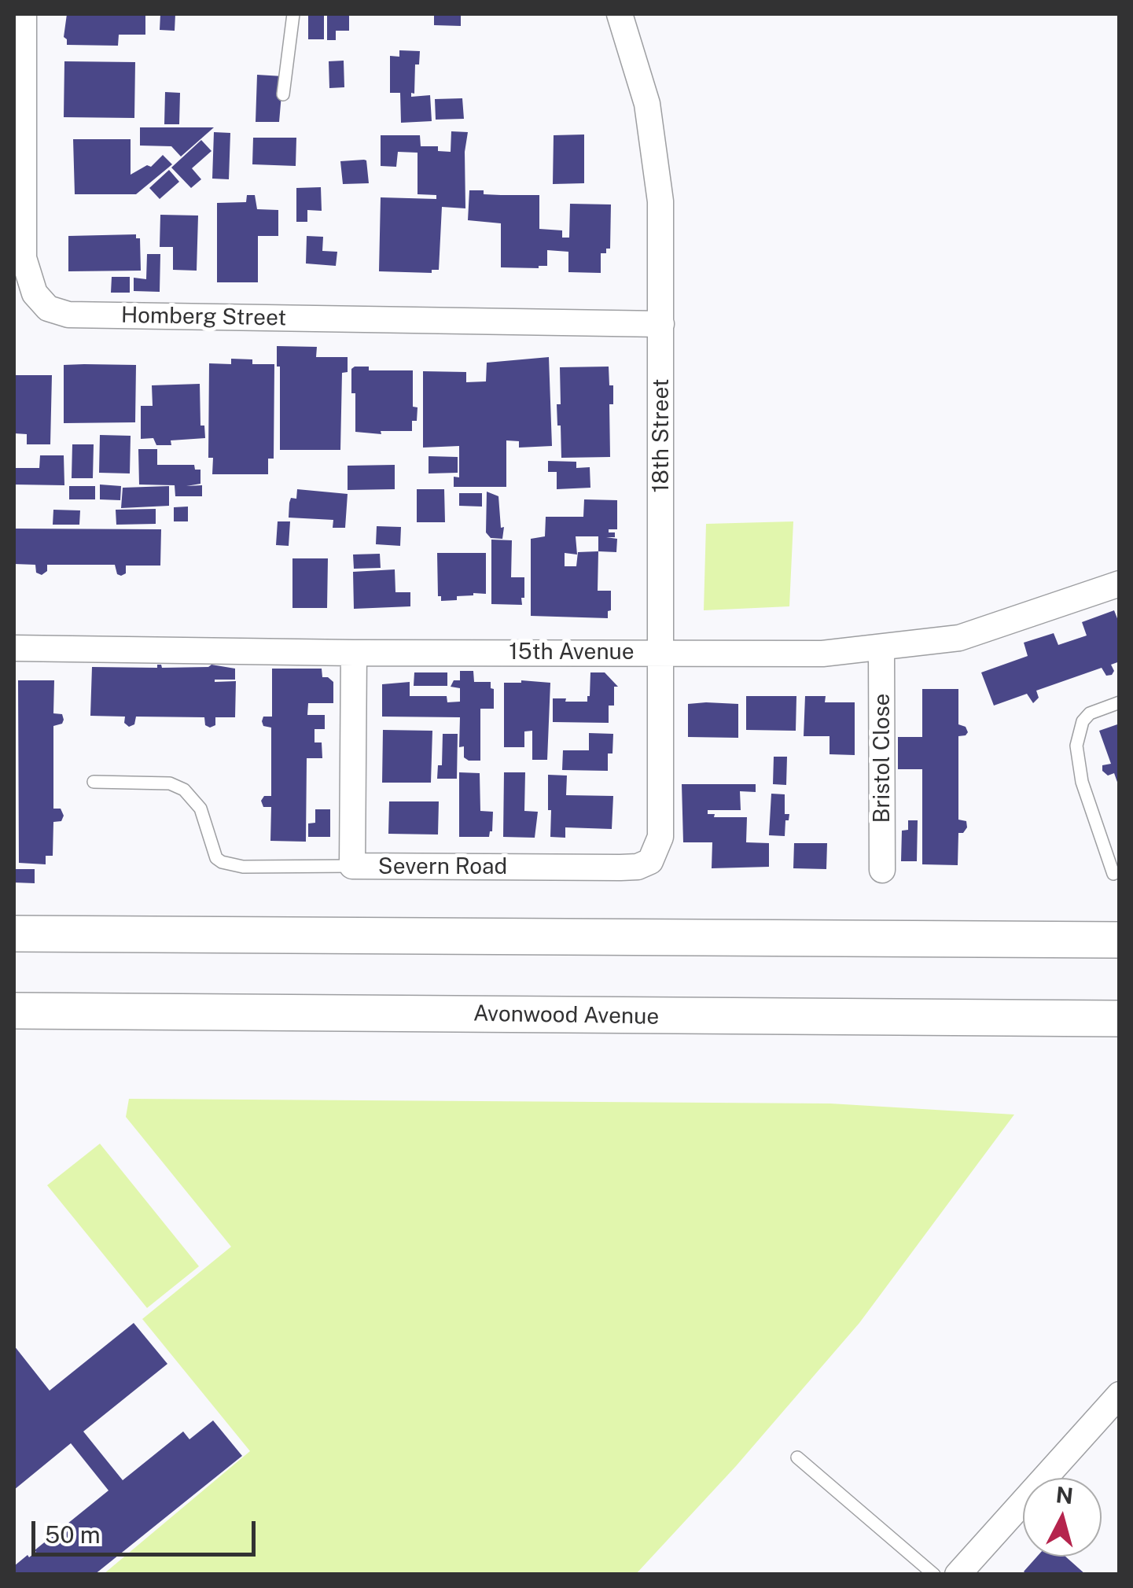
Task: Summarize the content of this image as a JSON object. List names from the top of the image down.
{
  "streets": {
    "main road": ["Avonwood Avenue"],
    "street": [
      "Homberg Street",
      "18th Street",
      "15th Avenue",
      "Bristol Close",
      "Severn Road"
    ]
  },
  "crossings": [
    ["Homberg Street", "18th Street"],
    ["18th Street", "15th Avenue"],
    ["18th Street", "Severn Road"],
    ["15th Avenue", "Bristol Close"],
    ["15th Avenue", "Severn Road"]
  ],
  "scale_bar": "50 m",
  "north": "top"
}
